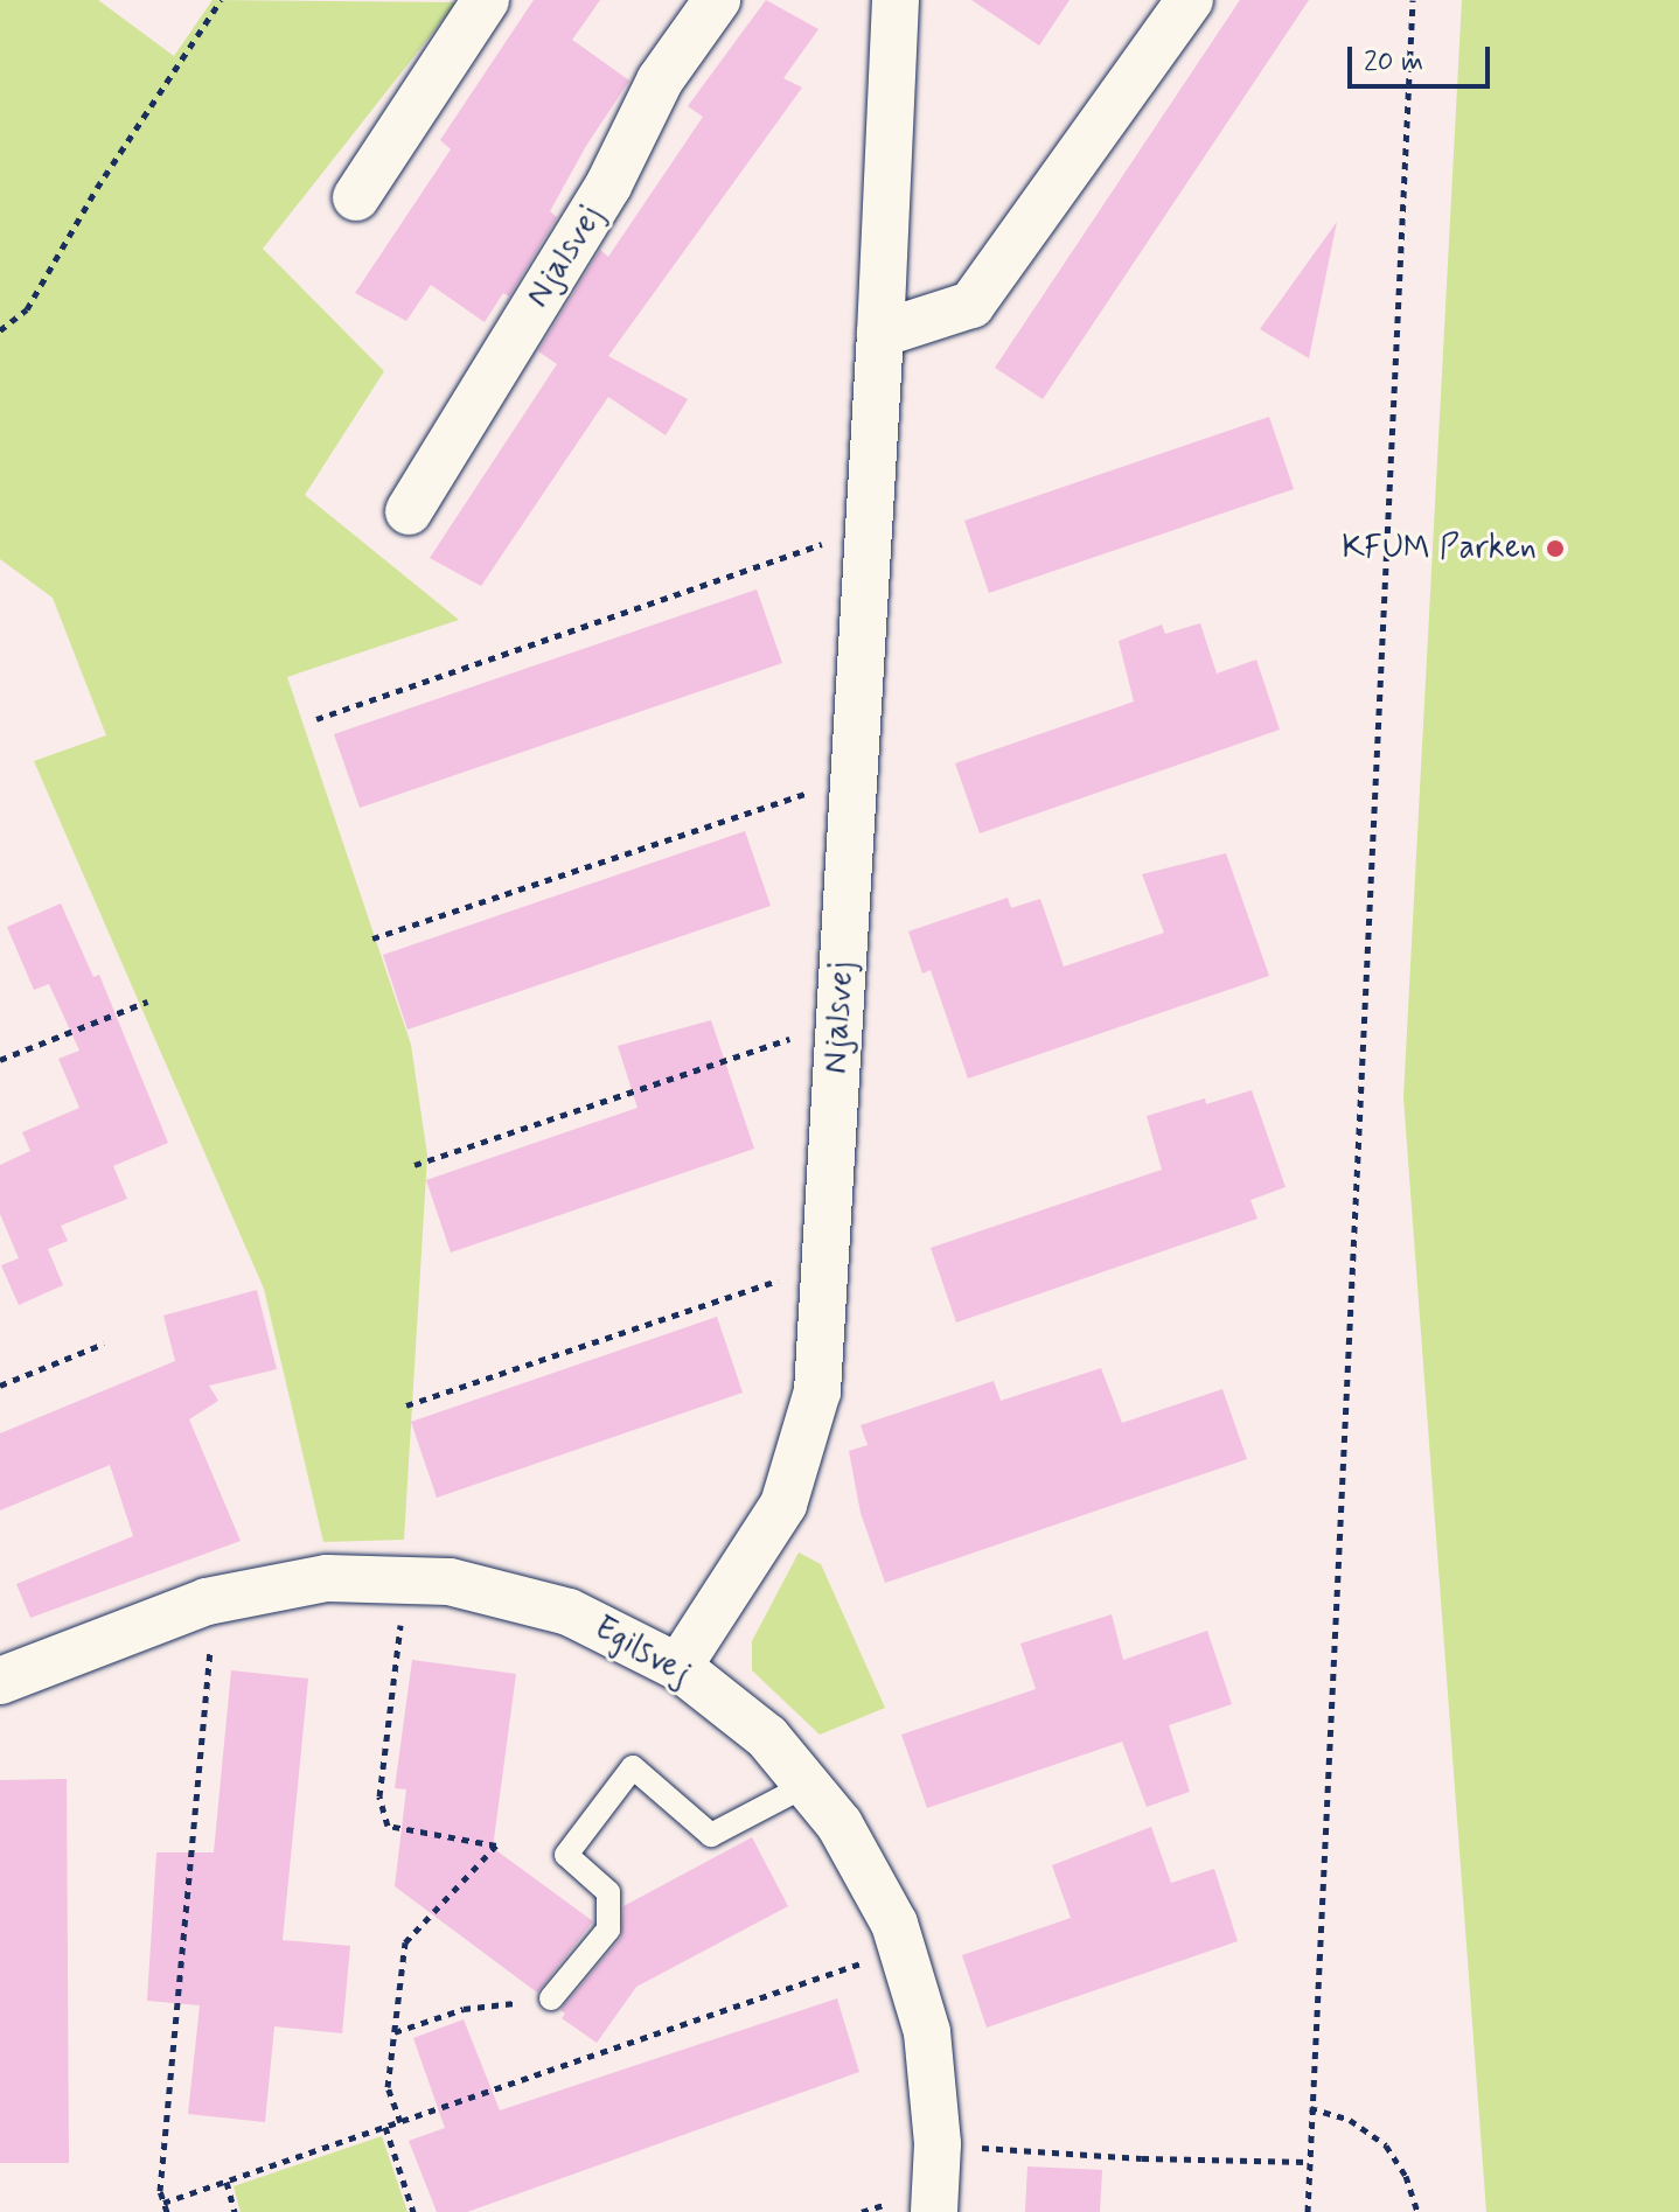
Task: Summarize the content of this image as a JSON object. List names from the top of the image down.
{
  "streets": {
    "street": ["Njalsvej", "Egilsvej"]
  },
  "crossings": [
    ["Njalsvej", "Egilsvej"]
  ],
  "places": ["KFUM Parken"],
  "scale_bar": "20 m"
}
